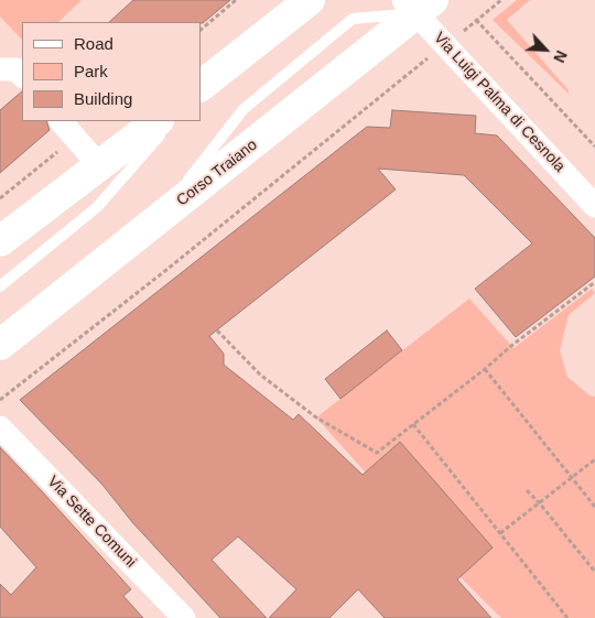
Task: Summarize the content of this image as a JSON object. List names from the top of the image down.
{
  "streets": {
    "main road": ["Corso Traiano"],
    "street": ["Via Luigi Palma di Cesnola", "Via Sette Comuni"]
  },
  "crossings": [
    ["Via Luigi Palma di Cesnola", "Corso Traiano"]
  ],
  "legend": ["Road", "Park", "Building"],
  "north": "bottom right"
}
